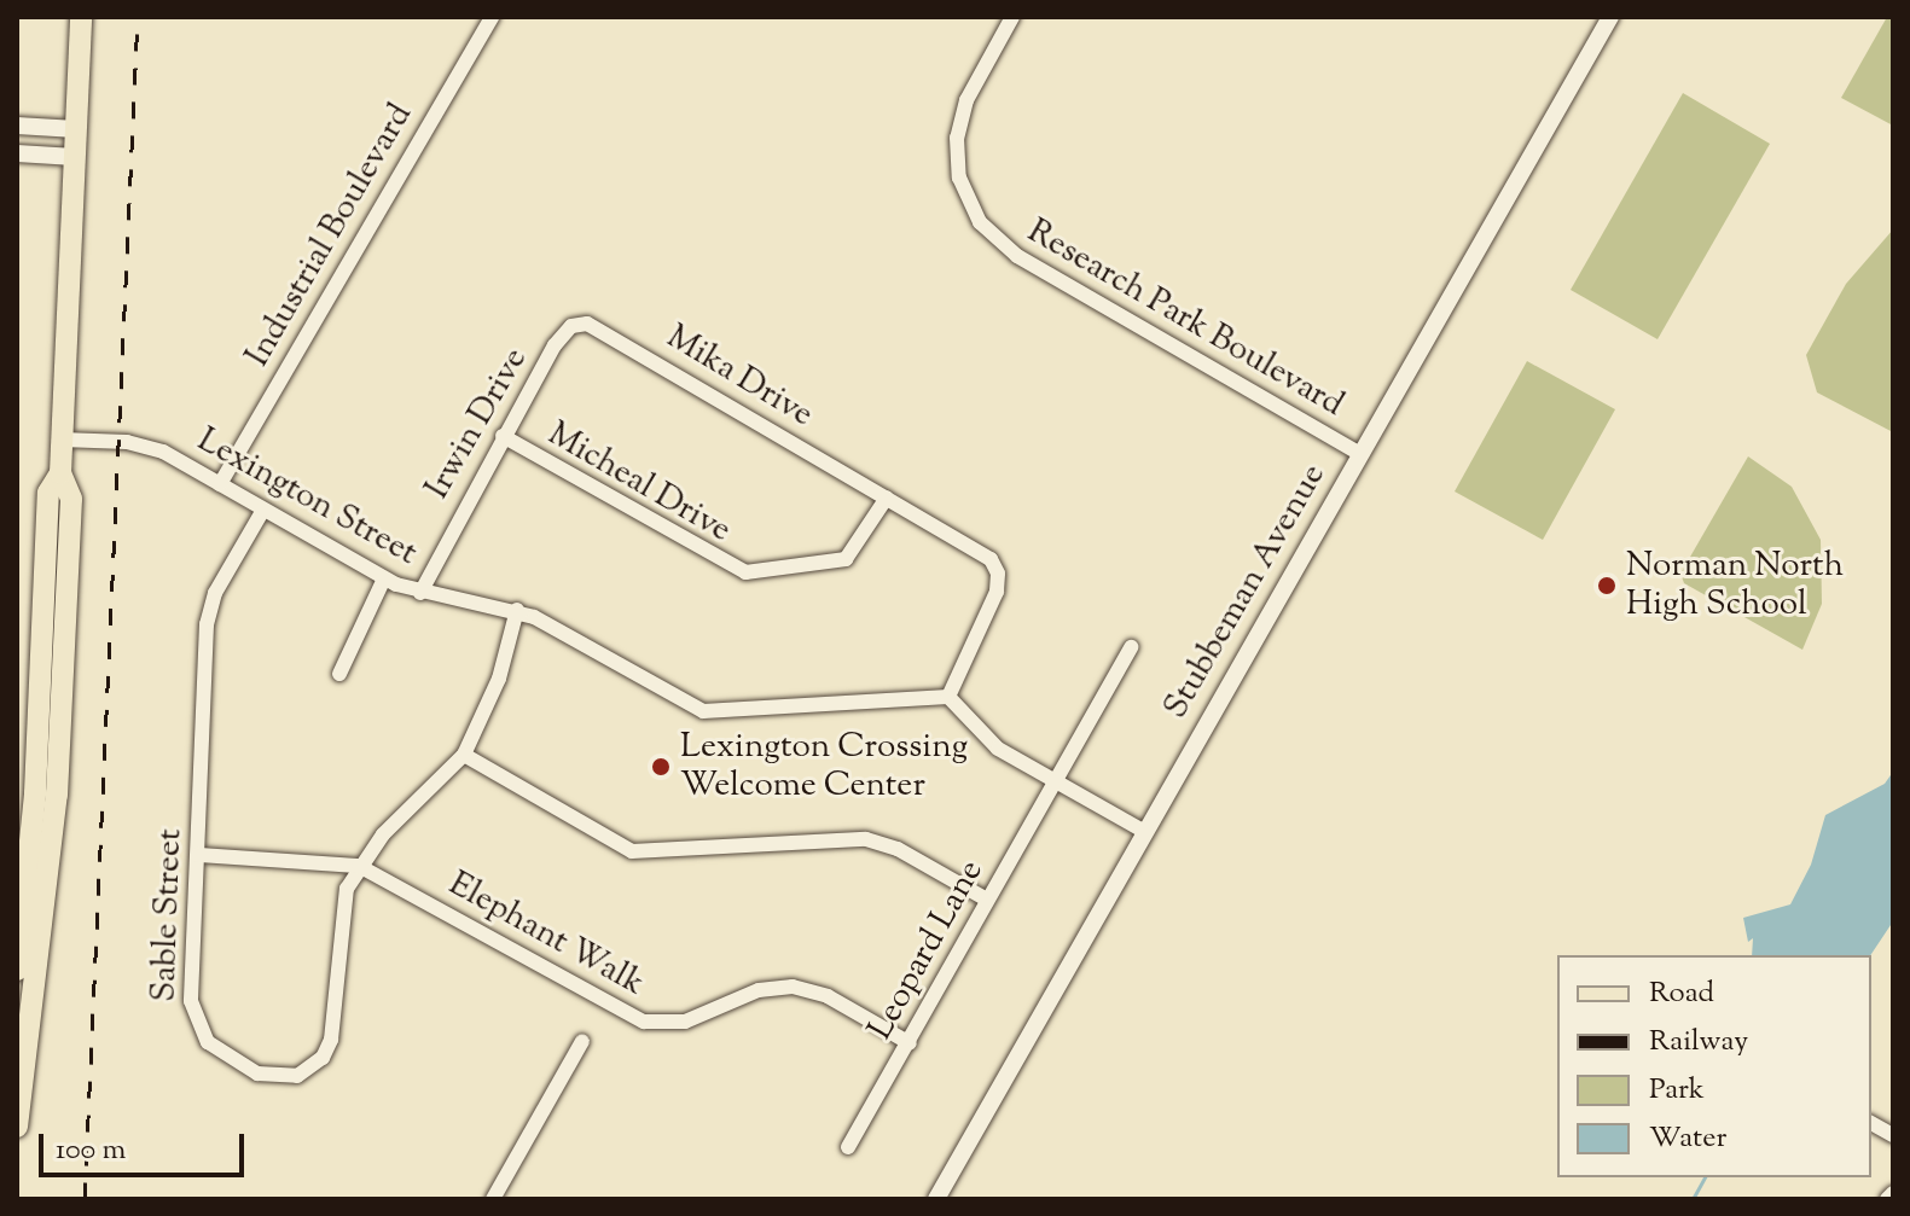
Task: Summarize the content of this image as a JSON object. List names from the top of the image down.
{
  "streets": {
    "street": [
      "Industrial Boulevard",
      "Research Park Boulevard",
      "Mika Drive",
      "Irwin Drive",
      "Micheal Drive",
      "Lexington Street",
      "Stubbeman Avenue",
      "Sable Street",
      "Elephant Walk",
      "Leopard Lane"
    ]
  },
  "crossings": [
    ["Industrial Boulevard", "Lexington Street"],
    ["Research Park Boulevard", "Stubbeman Avenue"],
    ["Mika Drive", "Irwin Drive"],
    ["Mika Drive", "Micheal Drive"],
    ["Mika Drive", "Lexington Street"],
    ["Irwin Drive", "Micheal Drive"],
    ["Irwin Drive", "Lexington Street"],
    ["Lexington Street", "Sable Street"],
    ["Sable Street", "Elephant Walk"],
    ["Elephant Walk", "Leopard Lane"]
  ],
  "places": ["Norman North High School", "Lexington Crossing Welcome Center"],
  "legend": [
    "Road",
    "Railway",
    "Park",
    "Water"
  ],
  "scale_bar": "100 m"
}
